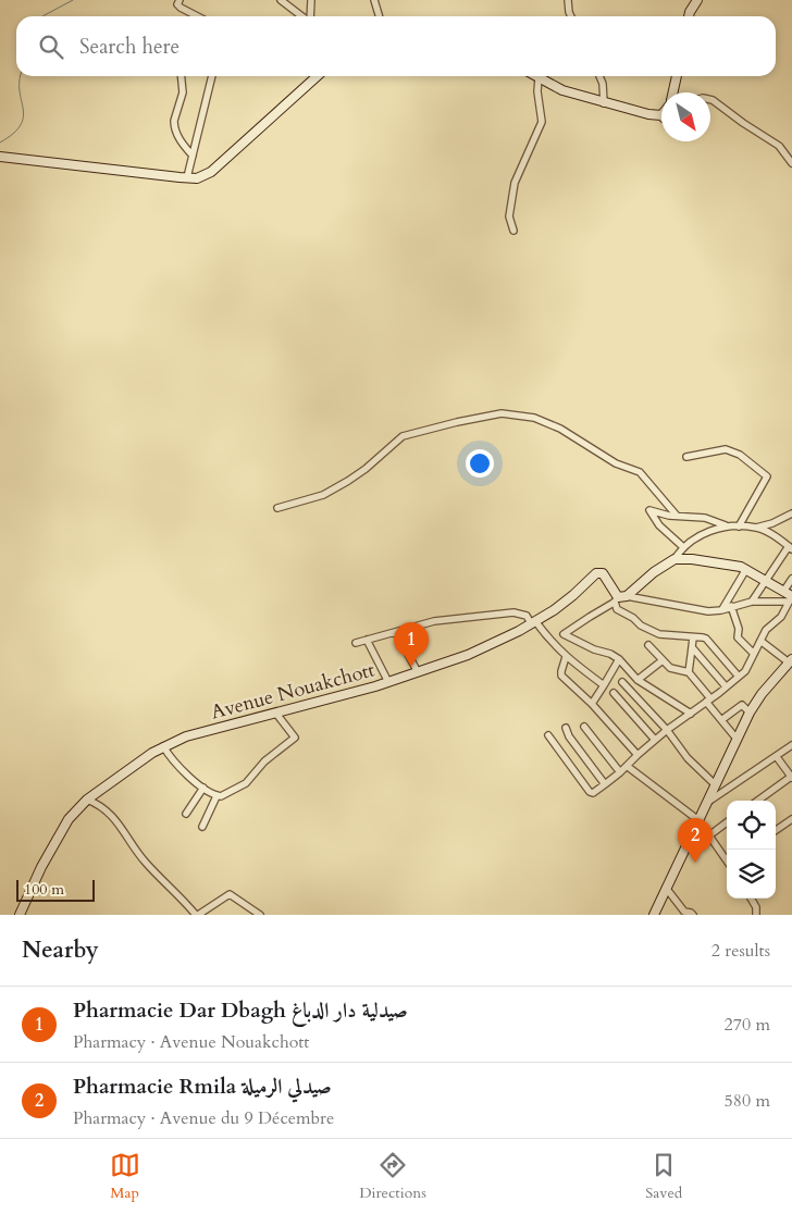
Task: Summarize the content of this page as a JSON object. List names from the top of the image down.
{
  "streets": {
    "street": ["Avenue Nouakchott"]
  },
  "scale_bar": "100 m",
  "north": "bottom right",
  "page": {
    "search": "Search here",
    "pins": ["1", "2"],
    "scale": "100 m",
    "heading": ["Nearby", "2 results"],
    "list": [
      {
        "mark": "1",
        "name": "Pharmacie Dar Dbagh صيدلية دار الدباغ",
        "note": "Pharmacy · Avenue Nouakchott",
        "value": "270 m"
      },
      {
        "mark": "2",
        "name": "Pharmacie Rmila صيدلي الرميلة",
        "note": "Pharmacy · Avenue du 9 Décembre",
        "value": "580 m"
      }
    ],
    "nav": ["Map", "Directions", "Saved"]
  }
}
